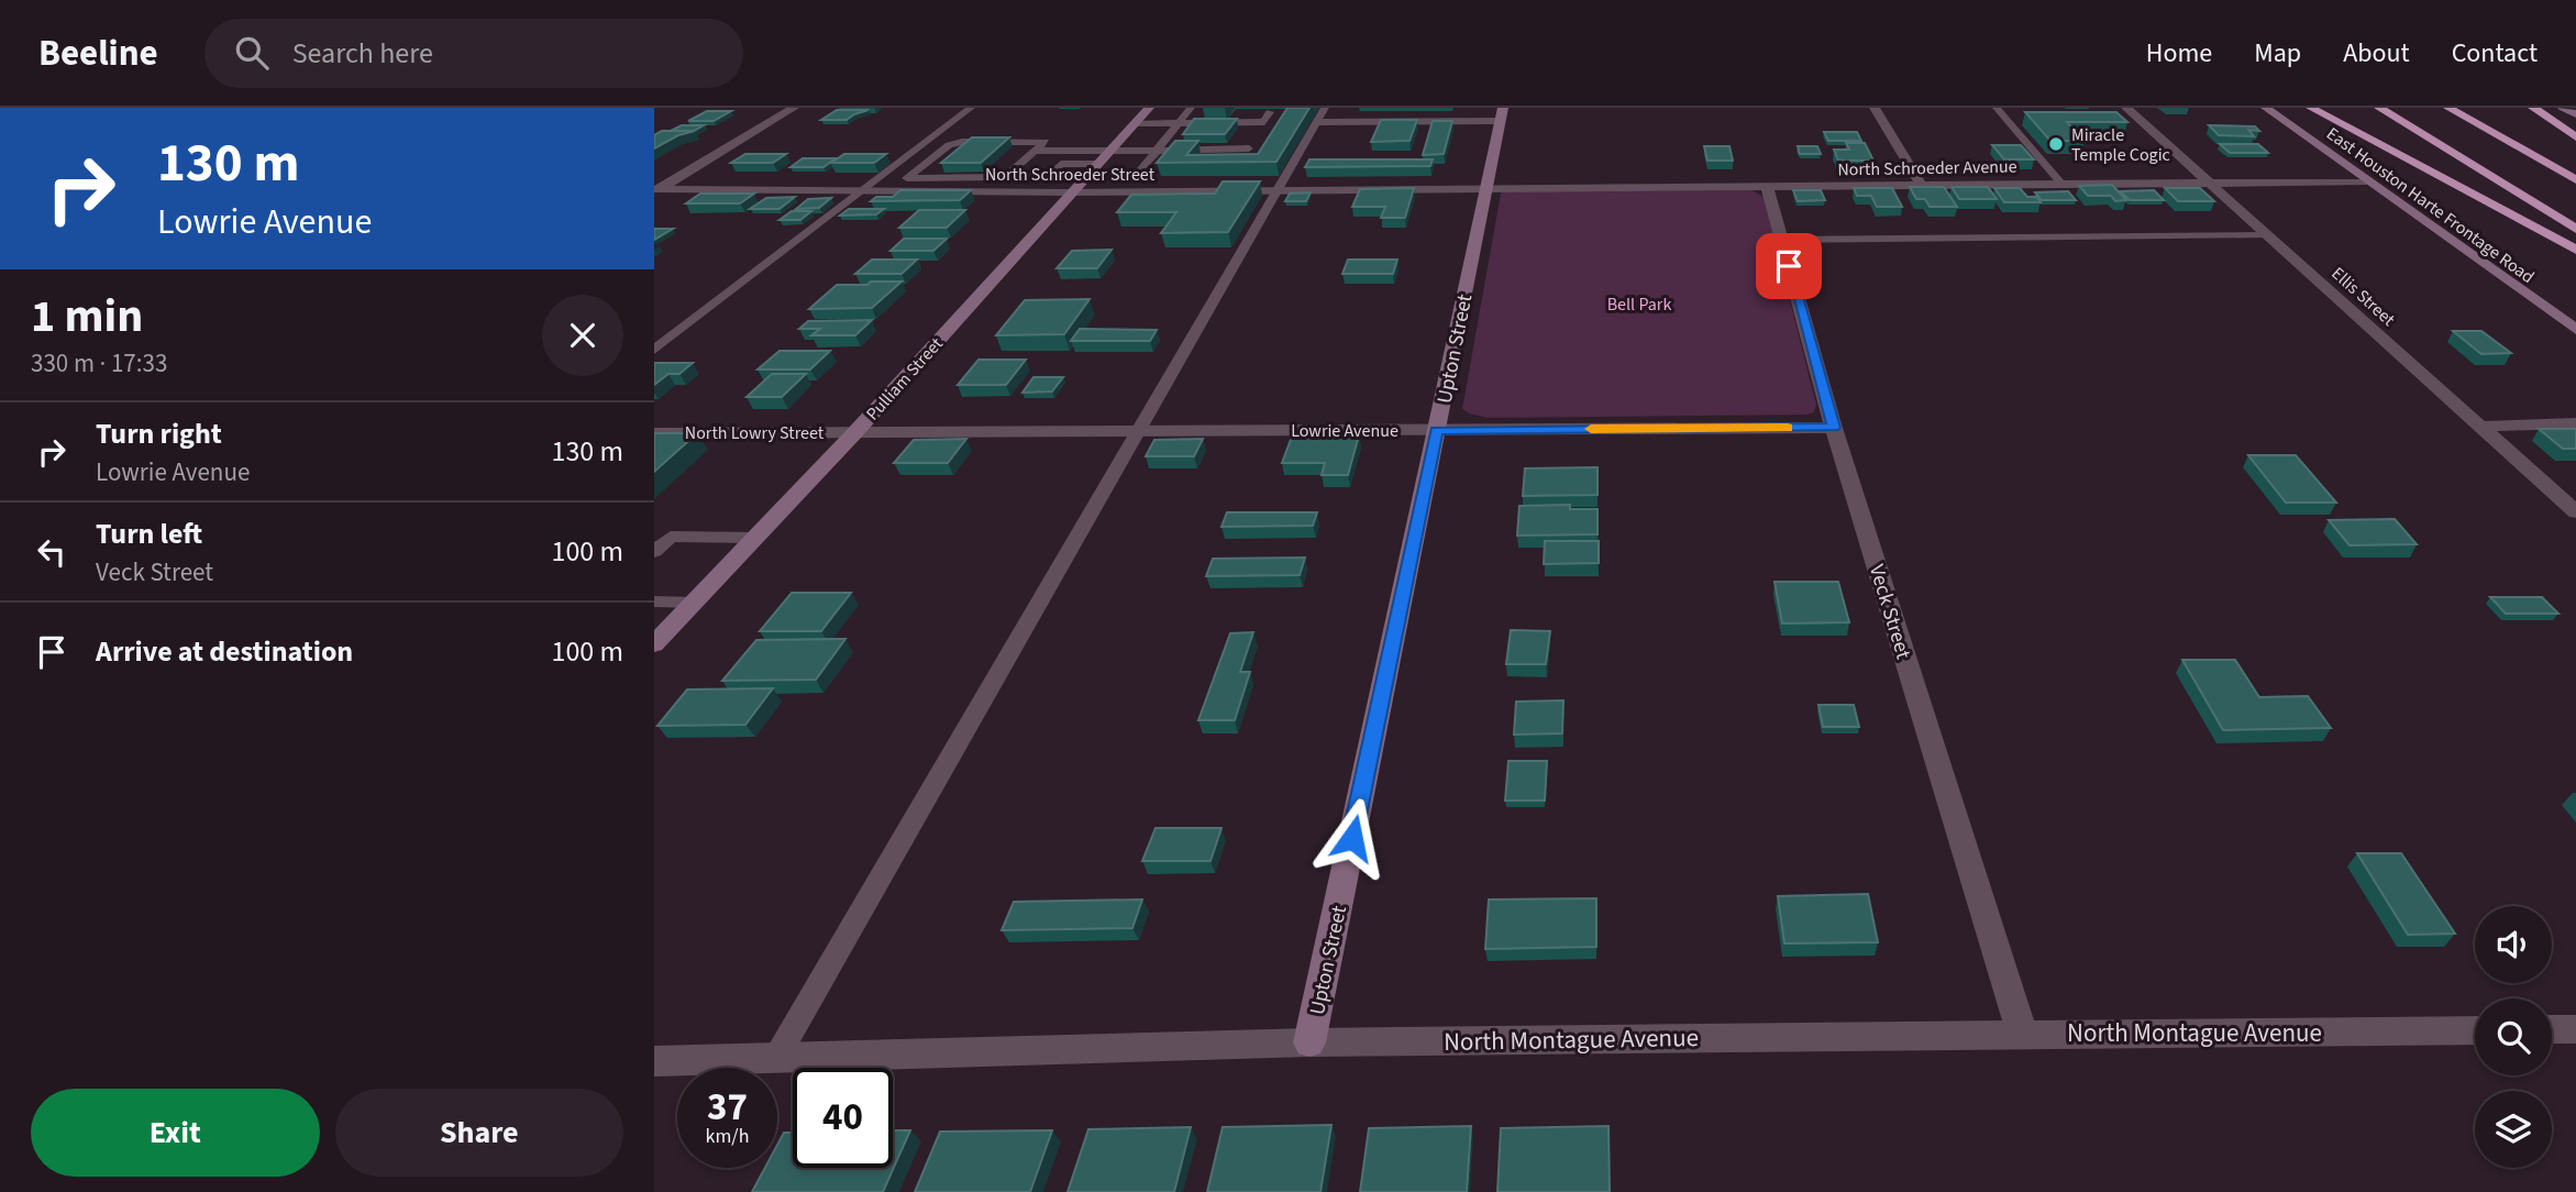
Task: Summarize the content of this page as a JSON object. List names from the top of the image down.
{
  "streets": {
    "main road": ["East Houston Harte Frontage Road", "Upton Street", "Pulliam Street"],
    "street": [
      "North Schroeder Avenue",
      "North Schroeder Street",
      "Ellis Street",
      "Lowrie Avenue",
      "North Lowry Street",
      "Veck Street",
      "North Montague Avenue"
    ]
  },
  "crossings": [
    ["North Schroeder Avenue", "North Schroeder Street"],
    ["North Schroeder Avenue", "East Houston Harte Frontage Road"],
    ["North Schroeder Avenue", "Ellis Street"],
    ["North Schroeder Avenue", "Upton Street"],
    ["North Schroeder Avenue", "Veck Street"],
    ["North Schroeder Street", "Upton Street"],
    ["North Schroeder Street", "Pulliam Street"],
    ["Upton Street", "Lowrie Avenue"],
    ["Upton Street", "North Montague Avenue"],
    ["Pulliam Street", "Lowrie Avenue"],
    ["Pulliam Street", "North Lowry Street"],
    ["Lowrie Avenue", "North Lowry Street"],
    ["Lowrie Avenue", "Veck Street"],
    ["Veck Street", "North Montague Avenue"]
  ],
  "parks": ["Bell Park"],
  "places": ["Miracle Temple Cogic"],
  "page": {
    "header": "Beeline",
    "search": "Search here",
    "nav": [
      "Home",
      "Map",
      "About",
      "Contact"
    ],
    "turn": ["130 m", "Lowrie Avenue"],
    "heading": ["1 min", "330 m · 17:33"],
    "list": [
      {
        "name": "Turn right",
        "note": "Lowrie Avenue",
        "value": "130 m"
      },
      {
        "name": "Turn left",
        "note": "Veck Street",
        "value": "100 m"
      },
      {
        "name": "Arrive at destination",
        "value": "100 m"
      }
    ],
    "speed": "37 km/h",
    "limit": "40",
    "buttons": ["Exit", "Share"]
  }
}
